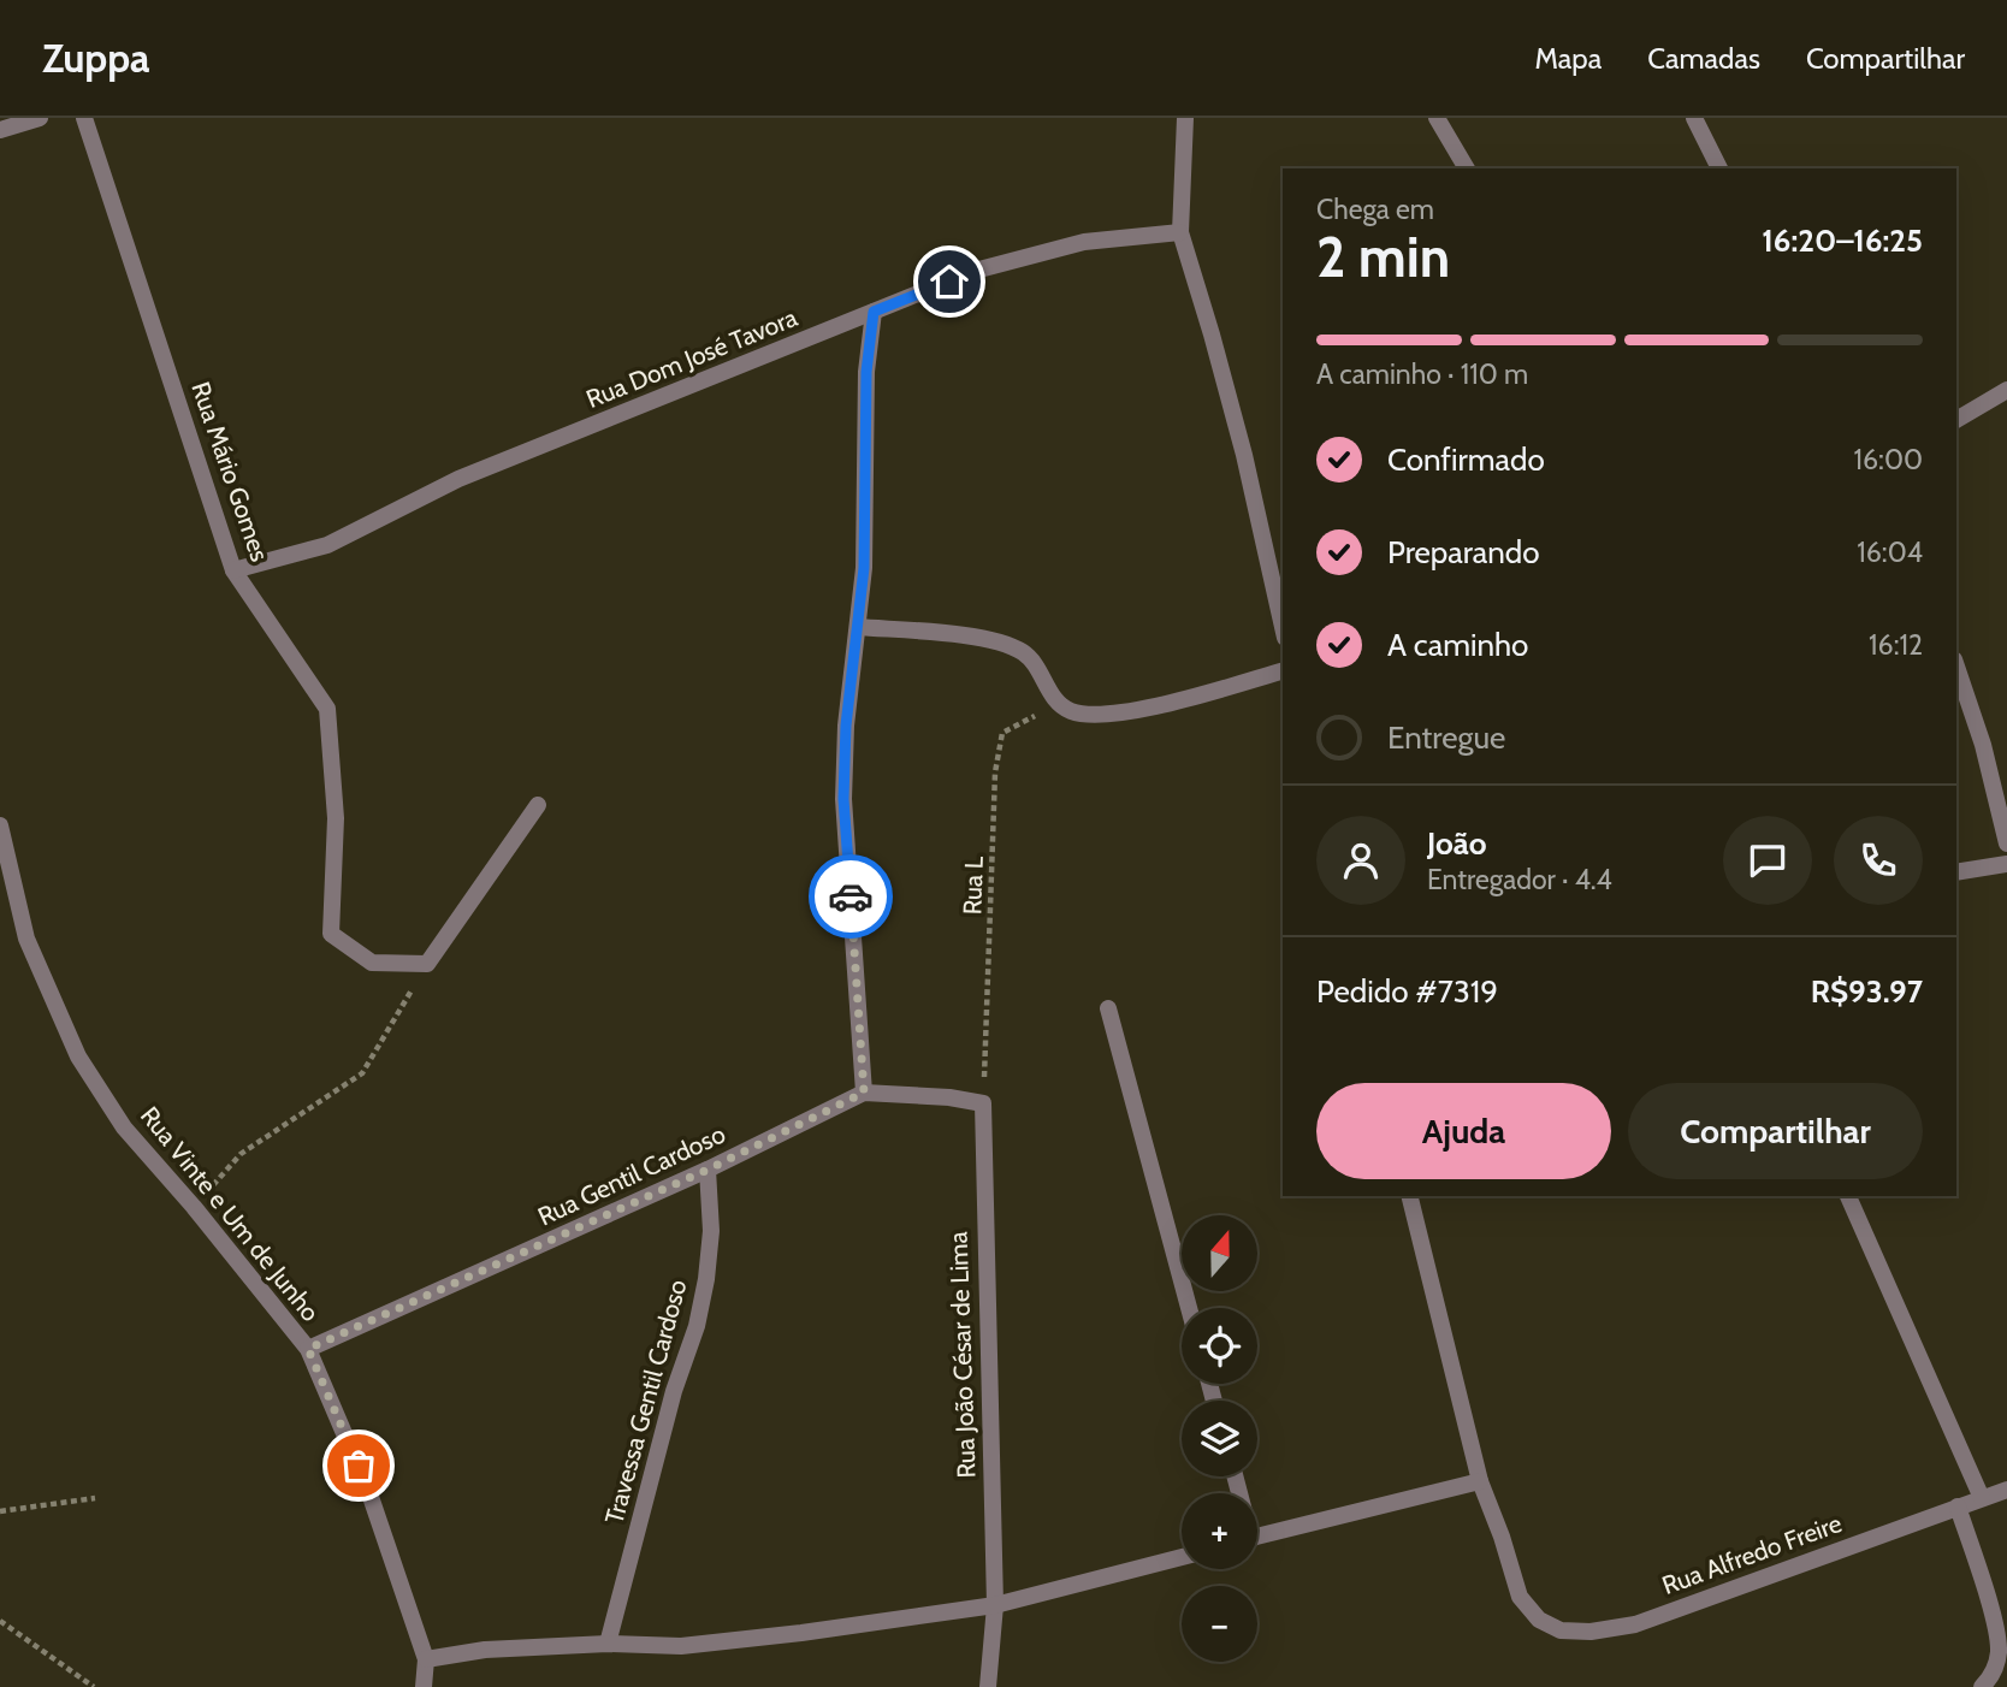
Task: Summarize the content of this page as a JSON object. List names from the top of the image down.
{
  "streets": {
    "street": [
      "Rua Dom José Tavora",
      "Rua Mário Gomes",
      "Rua Gentil Cardoso",
      "Rua Vinte e Um de Junho",
      "Rua João César de Lima",
      "Travessa Gentil Cardoso",
      "Rua Alfredo Freire"
    ],
    "path": ["Rua L"]
  },
  "crossings": [
    ["Rua Dom José Tavora", "Rua Mário Gomes"],
    ["Rua L", "Rua Gentil Cardoso"],
    ["Rua L", "Rua João César de Lima"],
    ["Rua Gentil Cardoso", "Rua Vinte e Um de Junho"],
    ["Rua Gentil Cardoso", "Rua João César de Lima"],
    ["Rua Gentil Cardoso", "Travessa Gentil Cardoso"]
  ],
  "north": "top",
  "page": {
    "header": "Zuppa",
    "nav": ["Mapa", "Camadas", "Compartilhar"],
    "heading": ["2 min", "Chega em", "16:20–16:25"],
    "panel": [
      "João",
      "Entregador · 4.4",
      "Pedido #7319",
      "R$93.97"
    ],
    "bar": "A caminho · 110 m",
    "list": [
      ["Confirmado", "16:00"],
      ["Preparando", "16:04"],
      ["A caminho", "16:12"],
      "Entregue"
    ],
    "buttons": ["Ajuda", "Compartilhar"],
    "map_buttons": ["+", "−"]
  }
}
